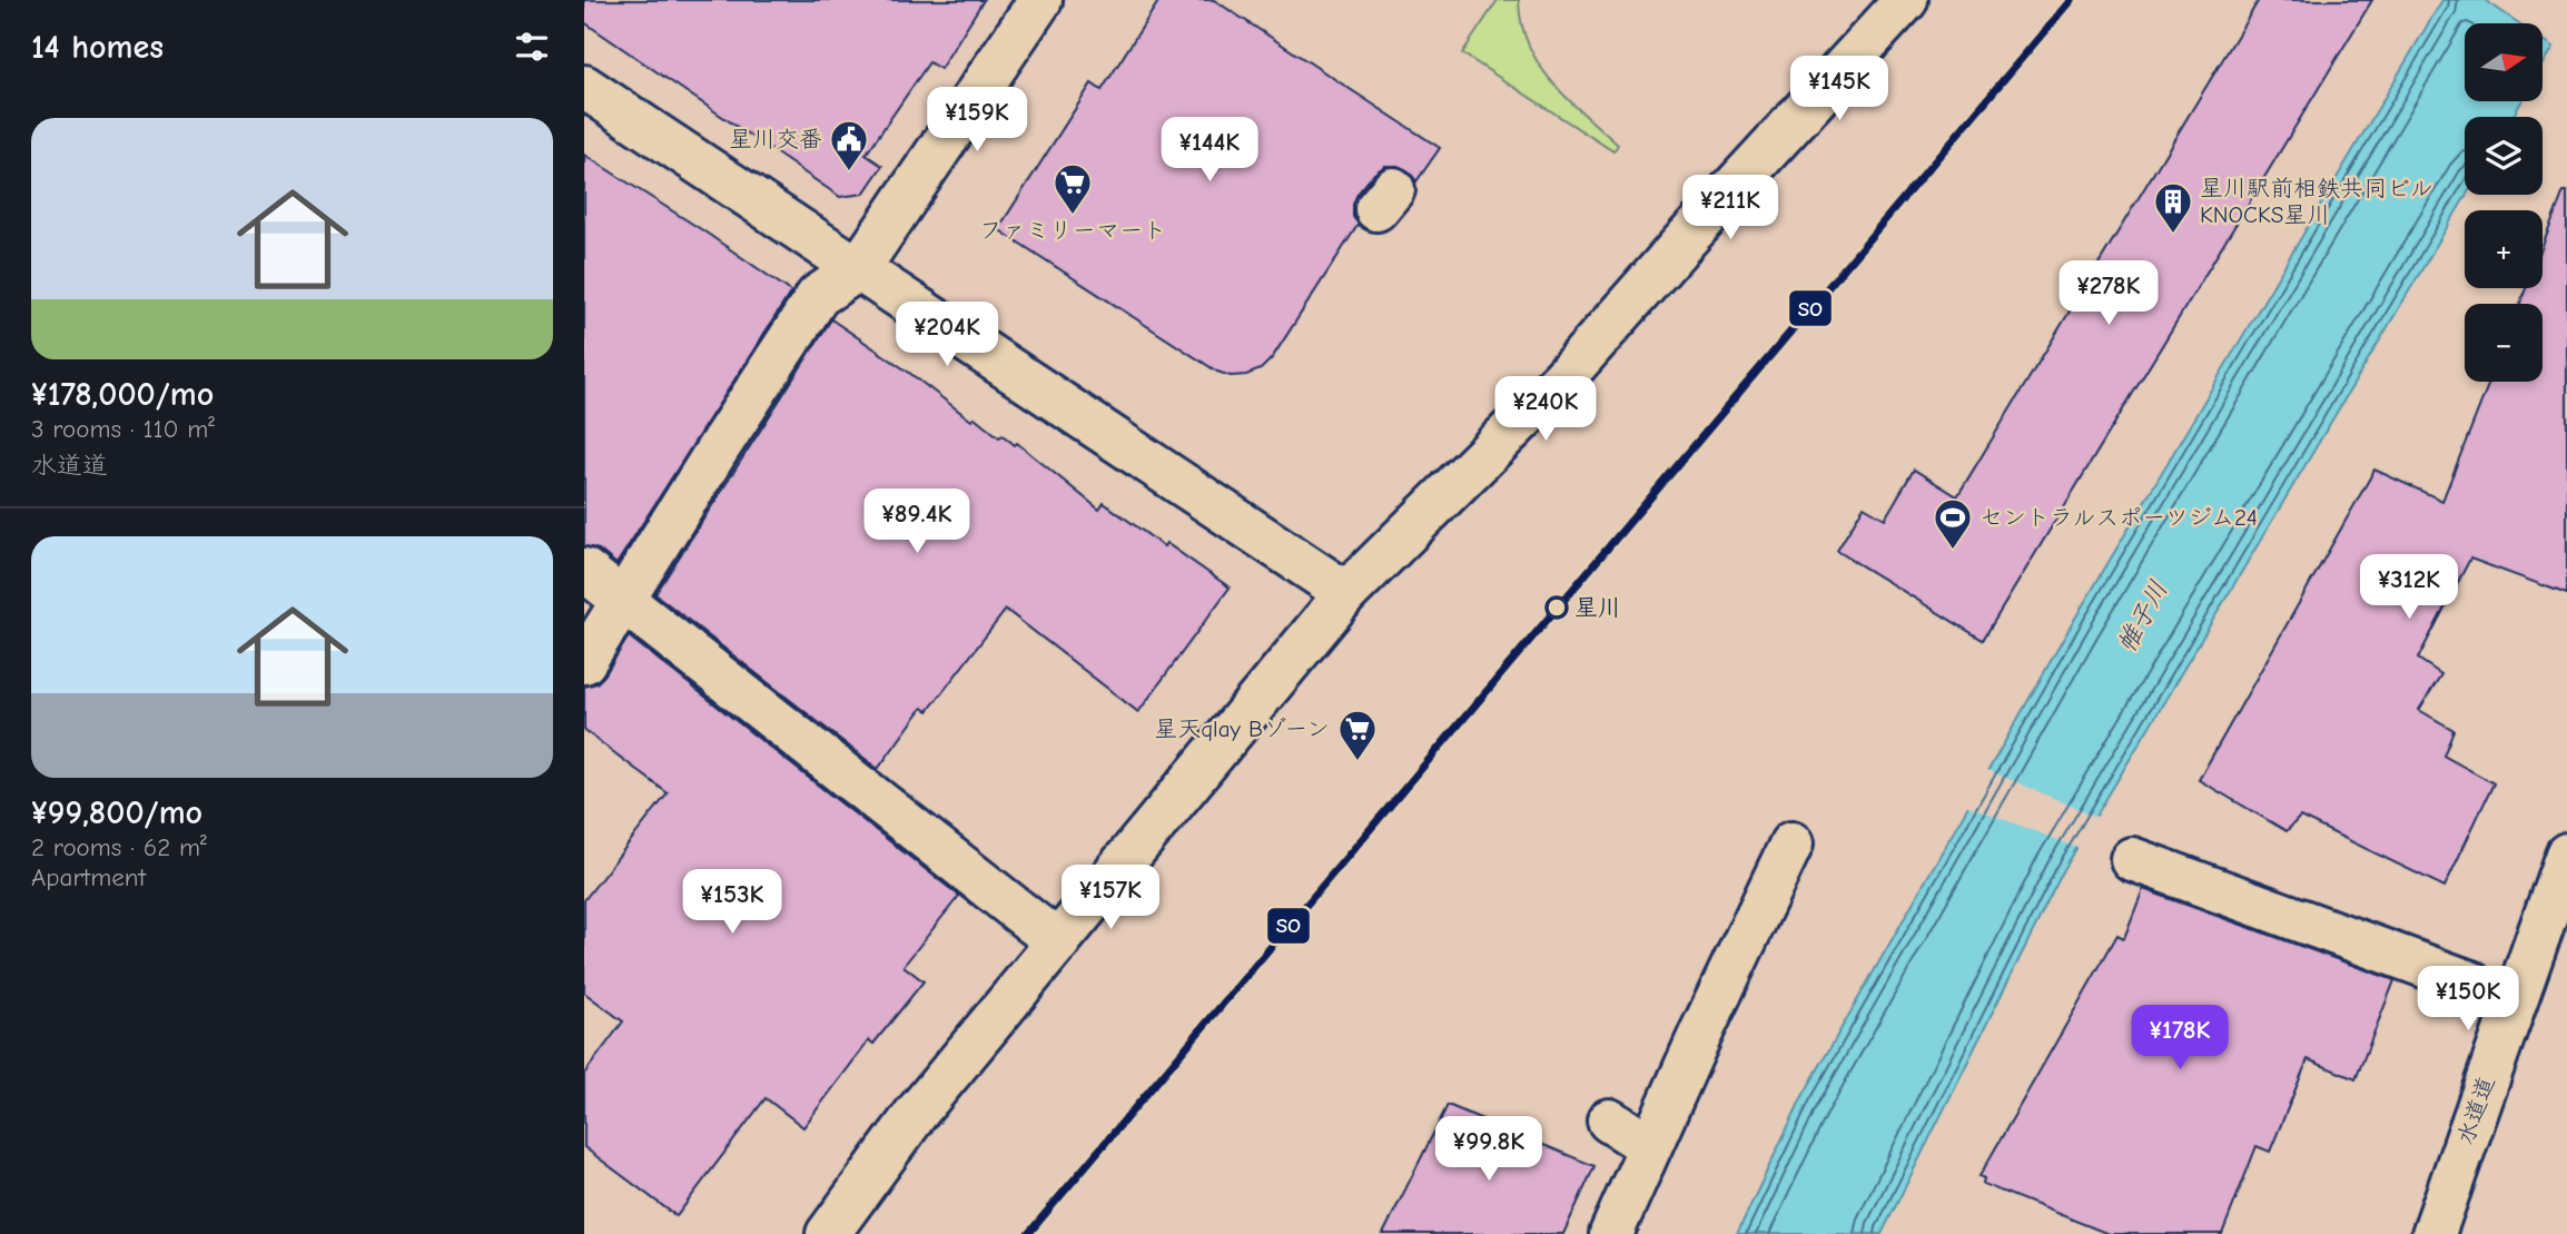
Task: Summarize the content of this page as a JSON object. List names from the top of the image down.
{
  "streets": {
    "street": ["水道道"]
  },
  "water": ["帷子川"],
  "places": {
    "public building": ["星川交番"],
    "supermarket": ["ファミリーマート", "星天qlay Bゾーン"],
    "building": ["星川駅前相鉄共同ビル KNOCKS星川"],
    "sports": ["セントラルスポーツジム24"],
    "other": ["星川"]
  },
  "lines": ["transit line SO"],
  "north": "right",
  "page": {
    "heading": "14 homes",
    "map_buttons": ["+", "−"],
    "price": [
      "¥145K",
      "¥159K",
      "¥144K",
      "¥211K",
      "¥278K",
      "¥204K",
      "¥240K",
      "¥89.4K",
      "¥312K",
      "¥157K",
      "¥153K",
      "¥150K",
      "¥178K",
      "¥99.8K"
    ],
    "list": [
      {
        "name": "¥178,000/mo",
        "note": "3 rooms · 110 m² · 水道道"
      },
      {
        "name": "¥99,800/mo",
        "note": "2 rooms · 62 m² · Apartment"
      }
    ]
  }
}
